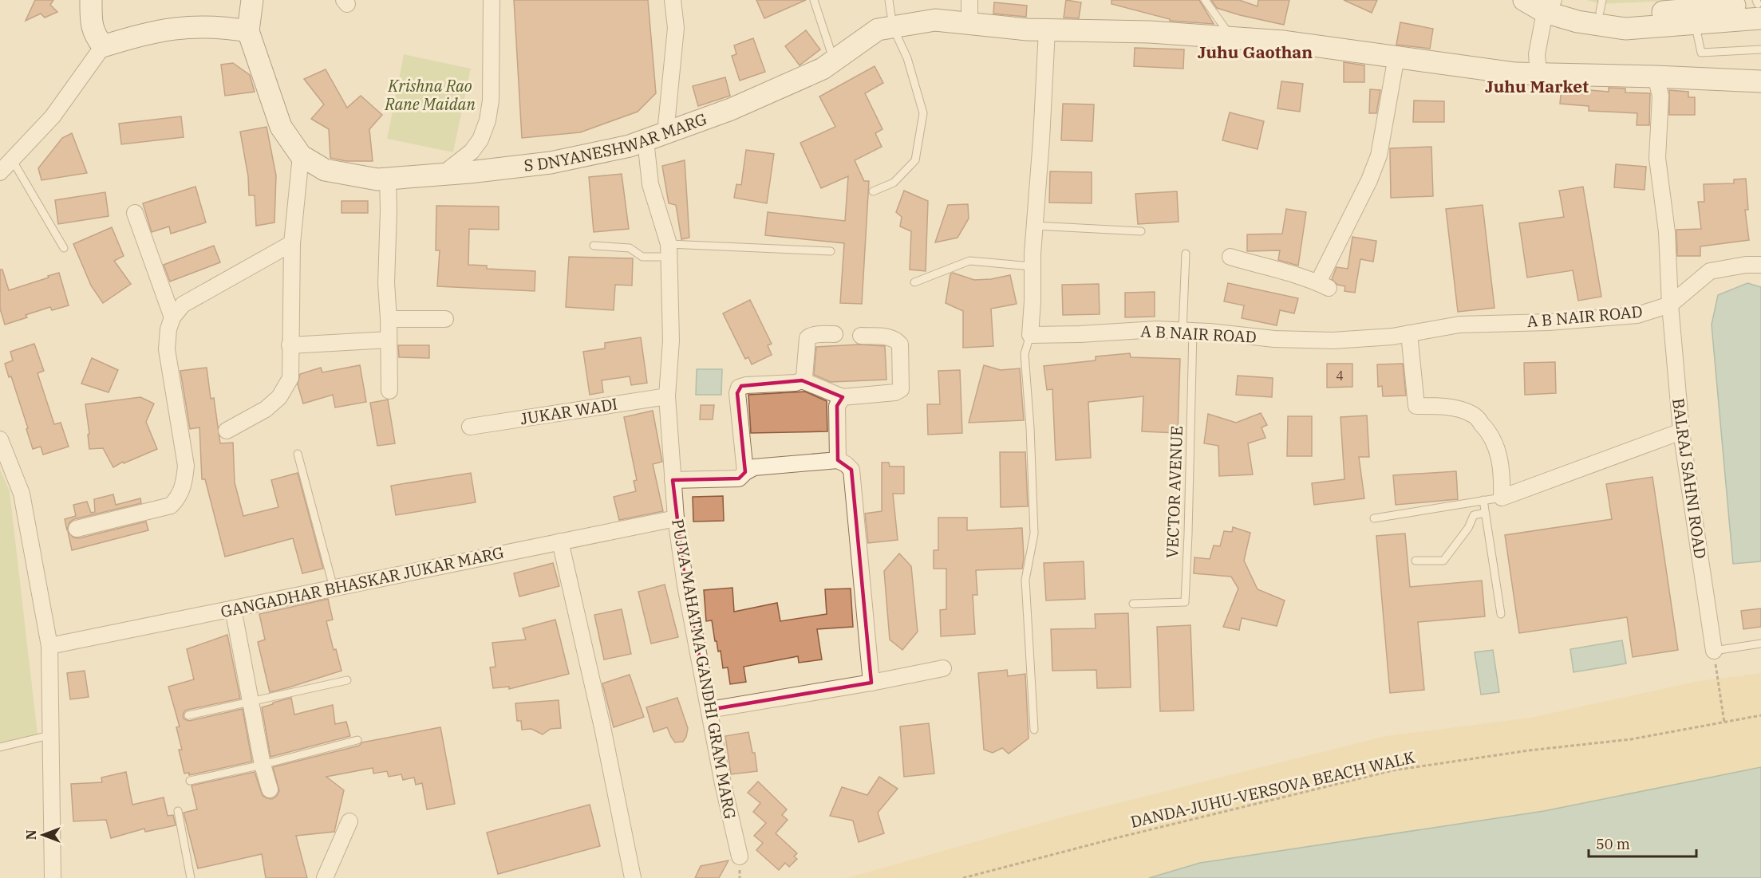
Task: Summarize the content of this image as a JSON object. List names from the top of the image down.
{
  "streets": {
    "street": [
      "S DNYANESHWAR MARG",
      "A B NAIR ROAD",
      "JUKAR WADI",
      "BALRAJ SAHNI ROAD",
      "GANGADHAR BHASKAR JUKAR MARG",
      "PUJYA MAHATMA GANDHI GRAM MARG"
    ],
    "lane": ["VECTOR AVENUE"],
    "path": ["DANDA-JUHU-VERSOVA BEACH WALK"]
  },
  "crossings": [
    ["S DNYANESHWAR MARG", "BALRAJ SAHNI ROAD"],
    ["S DNYANESHWAR MARG", "PUJYA MAHATMA GANDHI GRAM MARG"],
    ["A B NAIR ROAD", "BALRAJ SAHNI ROAD"],
    ["A B NAIR ROAD", "VECTOR AVENUE"],
    ["JUKAR WADI", "PUJYA MAHATMA GANDHI GRAM MARG"],
    ["GANGADHAR BHASKAR JUKAR MARG", "PUJYA MAHATMA GANDHI GRAM MARG"]
  ],
  "districts": ["Juhu Gaothan", "Juhu Market"],
  "parks": ["Krishna Rao Rane Maidan"],
  "house_numbers": ["4"],
  "scale_bar": "50 m",
  "north": "left"
}
